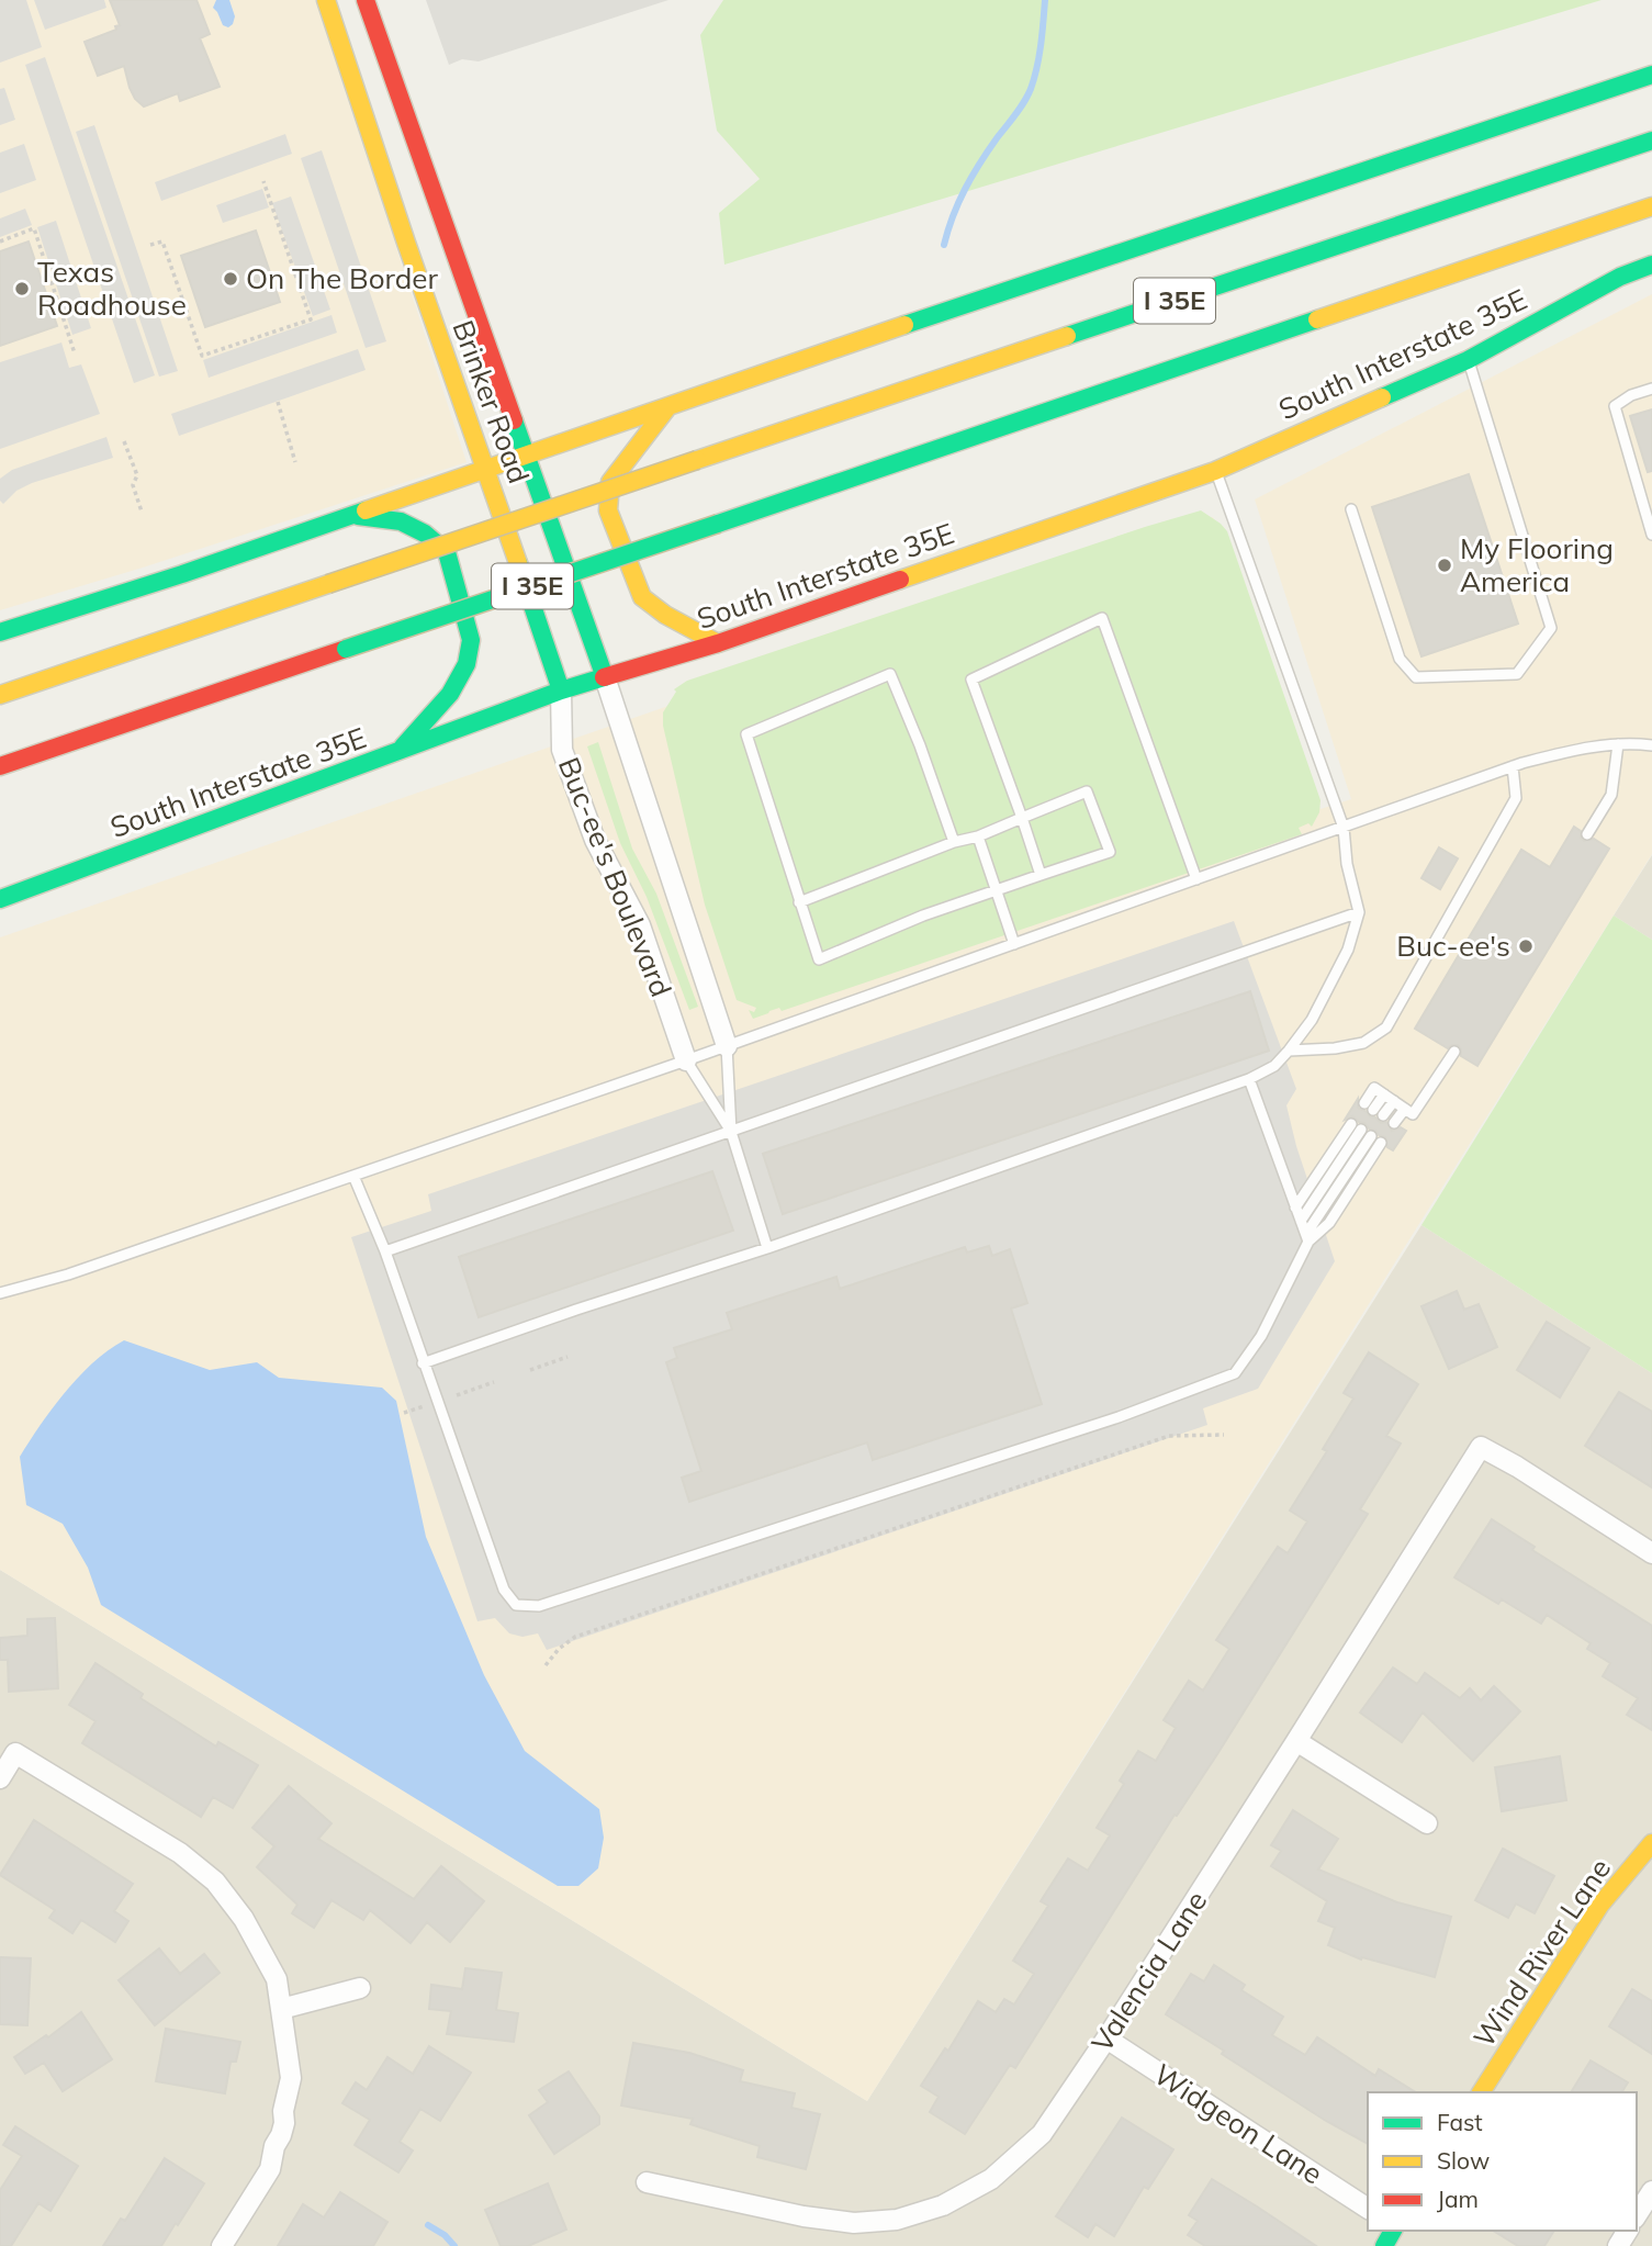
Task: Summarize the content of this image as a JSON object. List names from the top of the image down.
{
  "streets": {
    "main road": [
      "I 35E",
      "South Interstate 35E",
      "Brinker Road",
      "Wind River Lane"
    ],
    "street": ["Buc-ee's Boulevard", "Valencia Lane", "Widgeon Lane"]
  },
  "crossings": [
    ["South Interstate 35E", "Brinker Road"],
    ["South Interstate 35E", "Buc-ee's Boulevard"],
    ["Brinker Road", "Buc-ee's Boulevard"],
    ["Valencia Lane", "Widgeon Lane"]
  ],
  "places": [
    "On The Border",
    "Texas Roadhouse",
    "My Flooring America",
    "Buc-ee's"
  ],
  "legend": ["Fast", "Slow", "Jam"]
}
